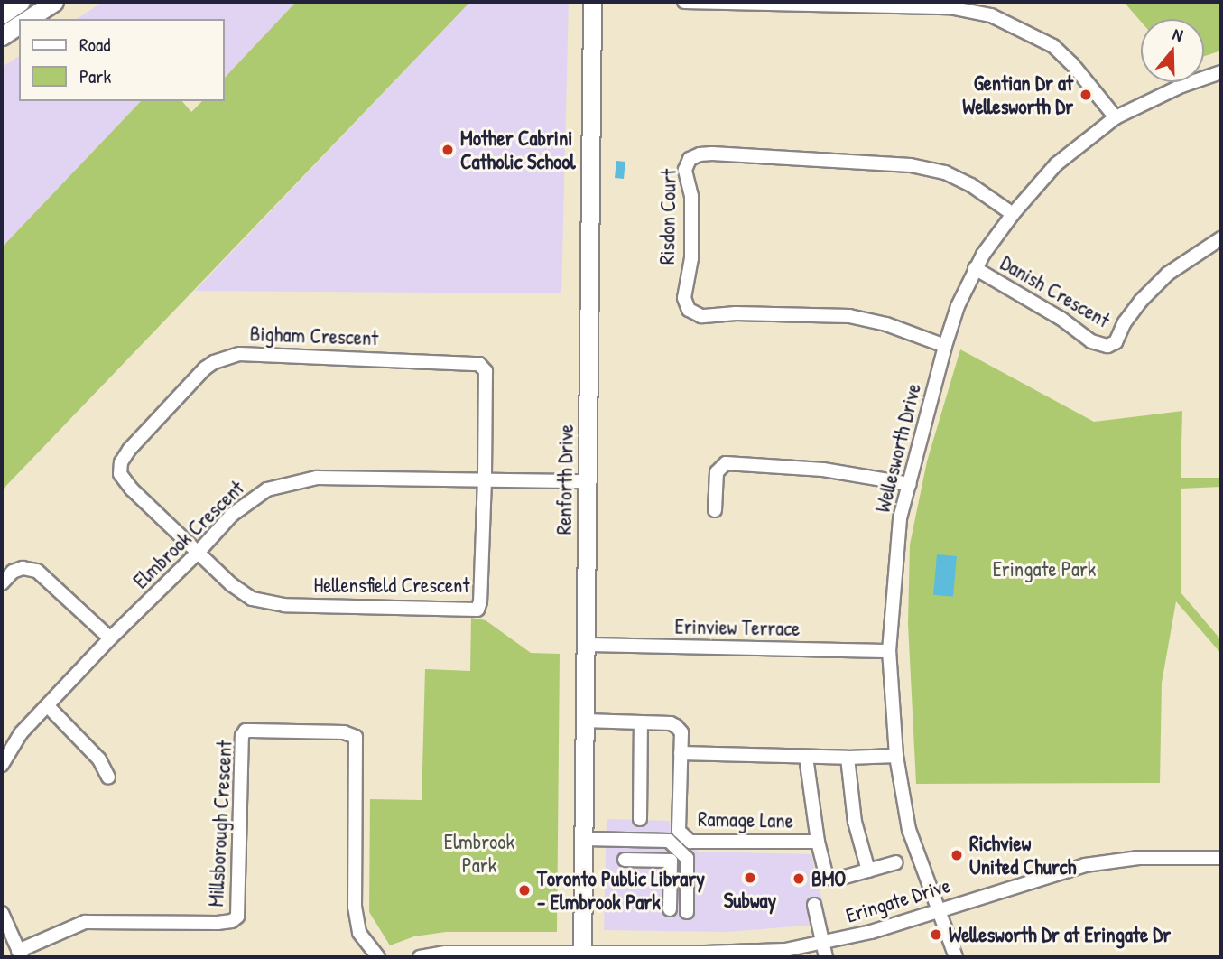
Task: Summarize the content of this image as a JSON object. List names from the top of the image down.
{
  "streets": {
    "main road": ["Renforth Drive"],
    "street": [
      "Risdon Court",
      "Danish Crescent",
      "Bigham Crescent",
      "Wellesworth Drive",
      "Elmbrook Crescent",
      "Hellensfield Crescent",
      "Erinview Terrace",
      "Ramage Lane",
      "Millsborough Crescent",
      "Eringate Drive"
    ]
  },
  "crossings": [
    ["Risdon Court", "Wellesworth Drive"],
    ["Danish Crescent", "Wellesworth Drive"],
    ["Bigham Crescent", "Elmbrook Crescent"],
    ["Bigham Crescent", "Hellensfield Crescent"],
    ["Wellesworth Drive", "Erinview Terrace"],
    ["Wellesworth Drive", "Eringate Drive"],
    ["Renforth Drive", "Elmbrook Crescent"],
    ["Renforth Drive", "Erinview Terrace"],
    ["Renforth Drive", "Ramage Lane"],
    ["Renforth Drive", "Eringate Drive"],
    ["Elmbrook Crescent", "Hellensfield Crescent"]
  ],
  "parks": ["Eringate Park", "Elmbrook Park"],
  "places": [
    "Gentian Dr at Wellesworth Dr",
    "Mother Cabrini Catholic School",
    "Richview United Church",
    "Subway",
    "BMO",
    "Toronto Public Library - Elmbrook Park",
    "Wellesworth Dr at Eringate Dr"
  ],
  "legend": ["Road", "Park"],
  "north": "top"
}
